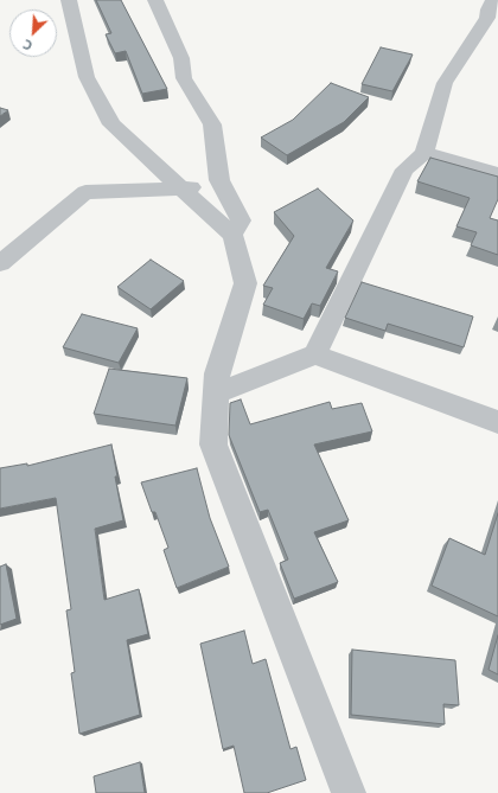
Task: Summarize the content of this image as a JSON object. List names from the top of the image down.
{
  "north": "bottom left"
}
